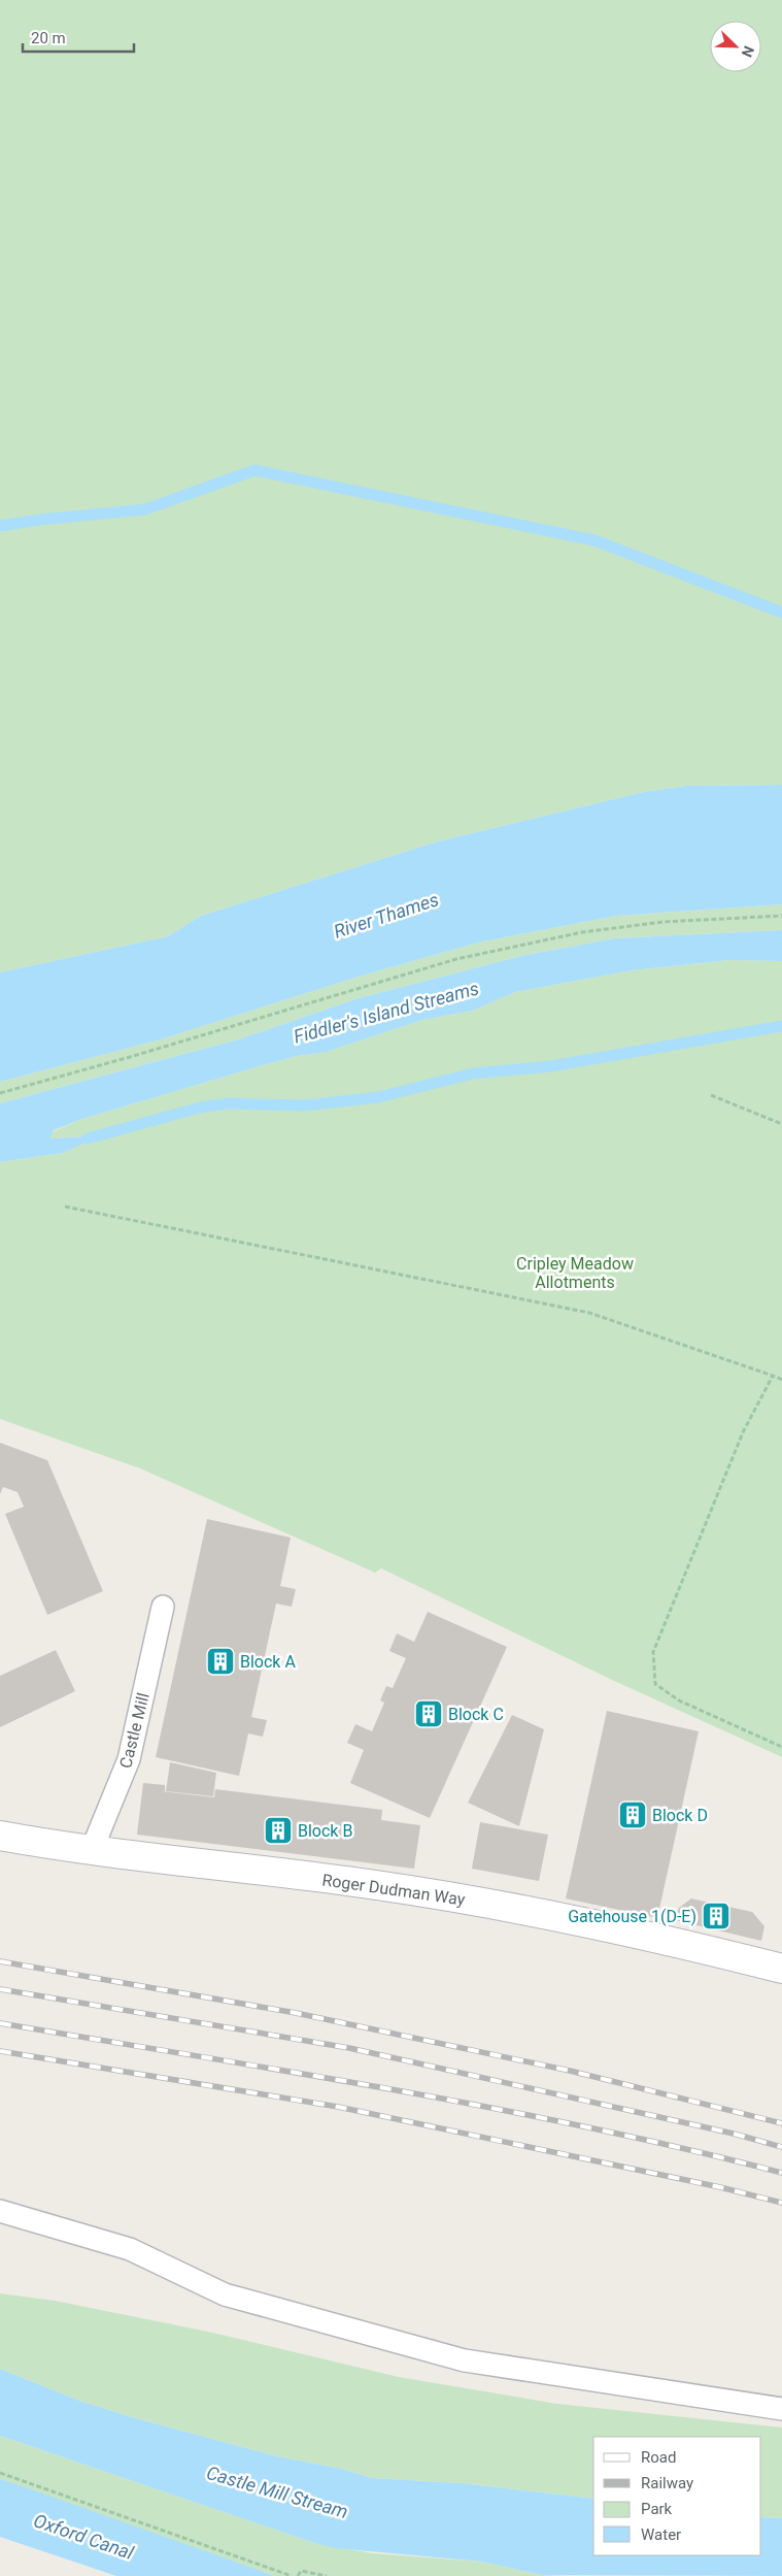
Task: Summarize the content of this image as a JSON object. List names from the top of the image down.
{
  "streets": {
    "street": ["Roger Dudman Way"],
    "lane": ["Castle Mill"]
  },
  "crossings": [
    ["Castle Mill", "Roger Dudman Way"]
  ],
  "water": [
    "River Thames",
    "Fiddler's Island Streams",
    "Castle Mill Stream",
    "Oxford Canal"
  ],
  "parks": ["Cripley Meadow Allotments"],
  "places": {
    "building": [
      "Block A",
      "Block C",
      "Block D",
      "Block B",
      "Gatehouse 1(D-E)"
    ]
  },
  "legend": [
    "Road",
    "Railway",
    "Park",
    "Water"
  ],
  "scale_bar": "20 m",
  "north": "bottom right"
}
